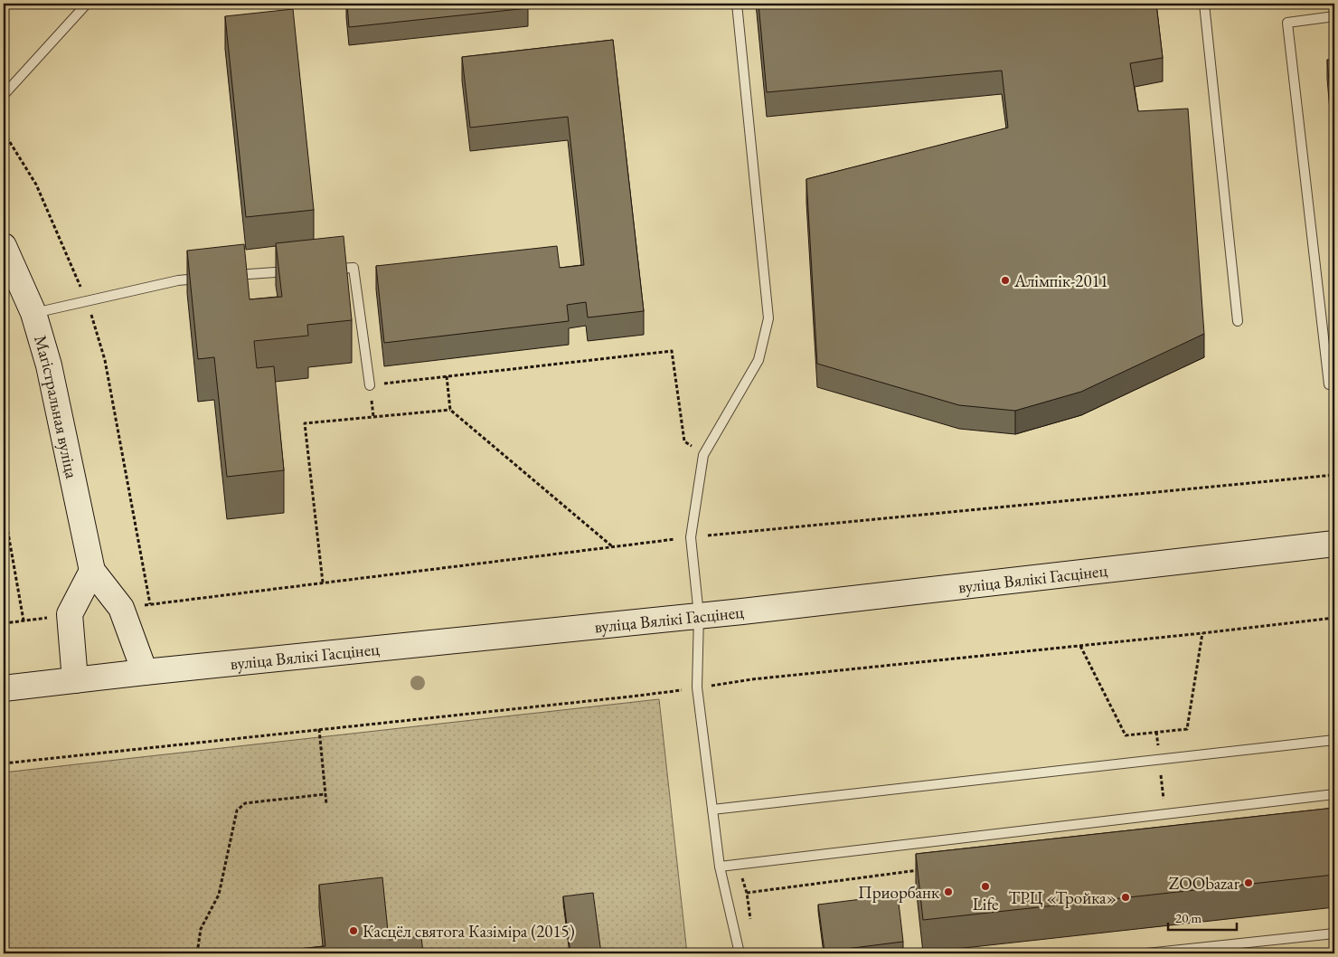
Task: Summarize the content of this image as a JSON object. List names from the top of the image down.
{
  "streets": {
    "main road": ["Магістральная вуліца", "вуліца Вялікі Гасцінец"]
  },
  "places": [
    "Алімпік-2011",
    "ZOObazar",
    "Life",
    "Приорбанк",
    "ТРЦ «Тройка»",
    "Касцёл святога Казіміра (2015)"
  ],
  "scale_bar": "20 m"
}
